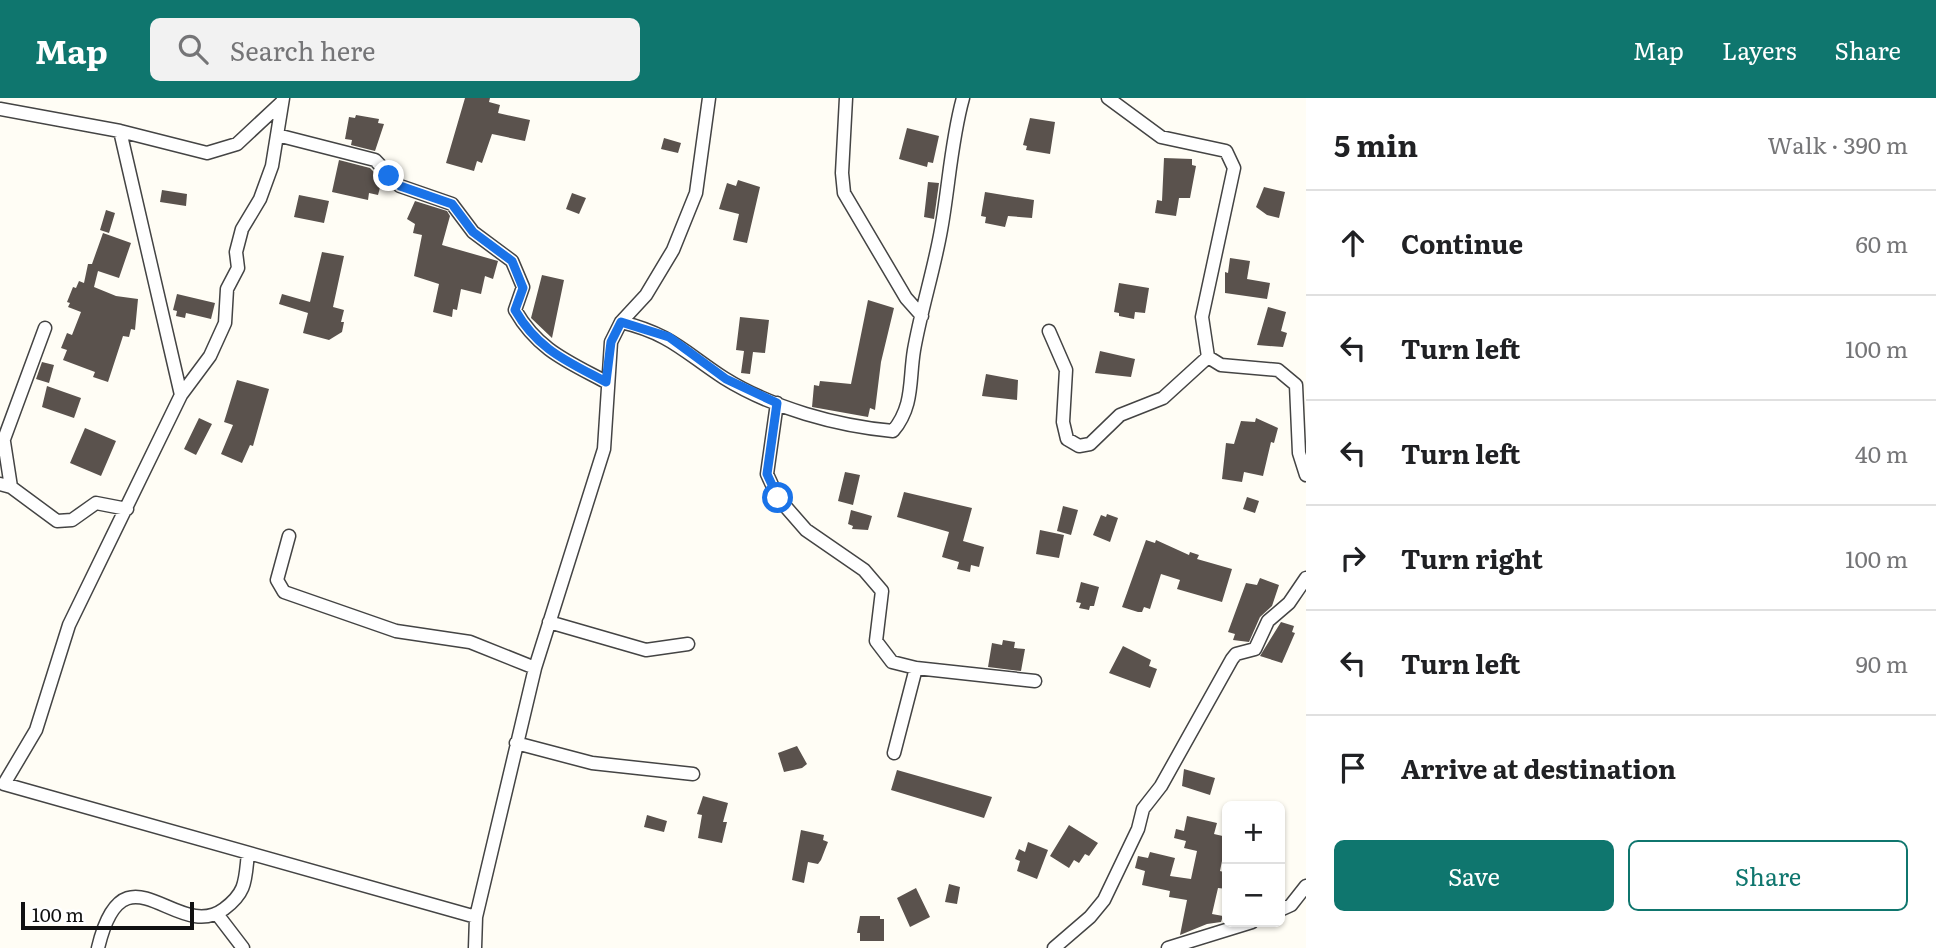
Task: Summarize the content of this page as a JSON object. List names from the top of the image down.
{
  "scale_bar": "100 m",
  "page": {
    "header": "Map",
    "search": "Search here",
    "nav": ["Map", "Layers", "Share"],
    "heading": ["5 min", "Walk · 390 m"],
    "list": [
      ["Continue", "60 m"],
      ["Turn left", "100 m"],
      ["Turn left", "40 m"],
      ["Turn right", "100 m"],
      ["Turn left", "90 m"],
      "Arrive at destination"
    ],
    "map_buttons": ["+", "−"],
    "buttons": ["Save", "Share"],
    "scale": "100 m"
  }
}
